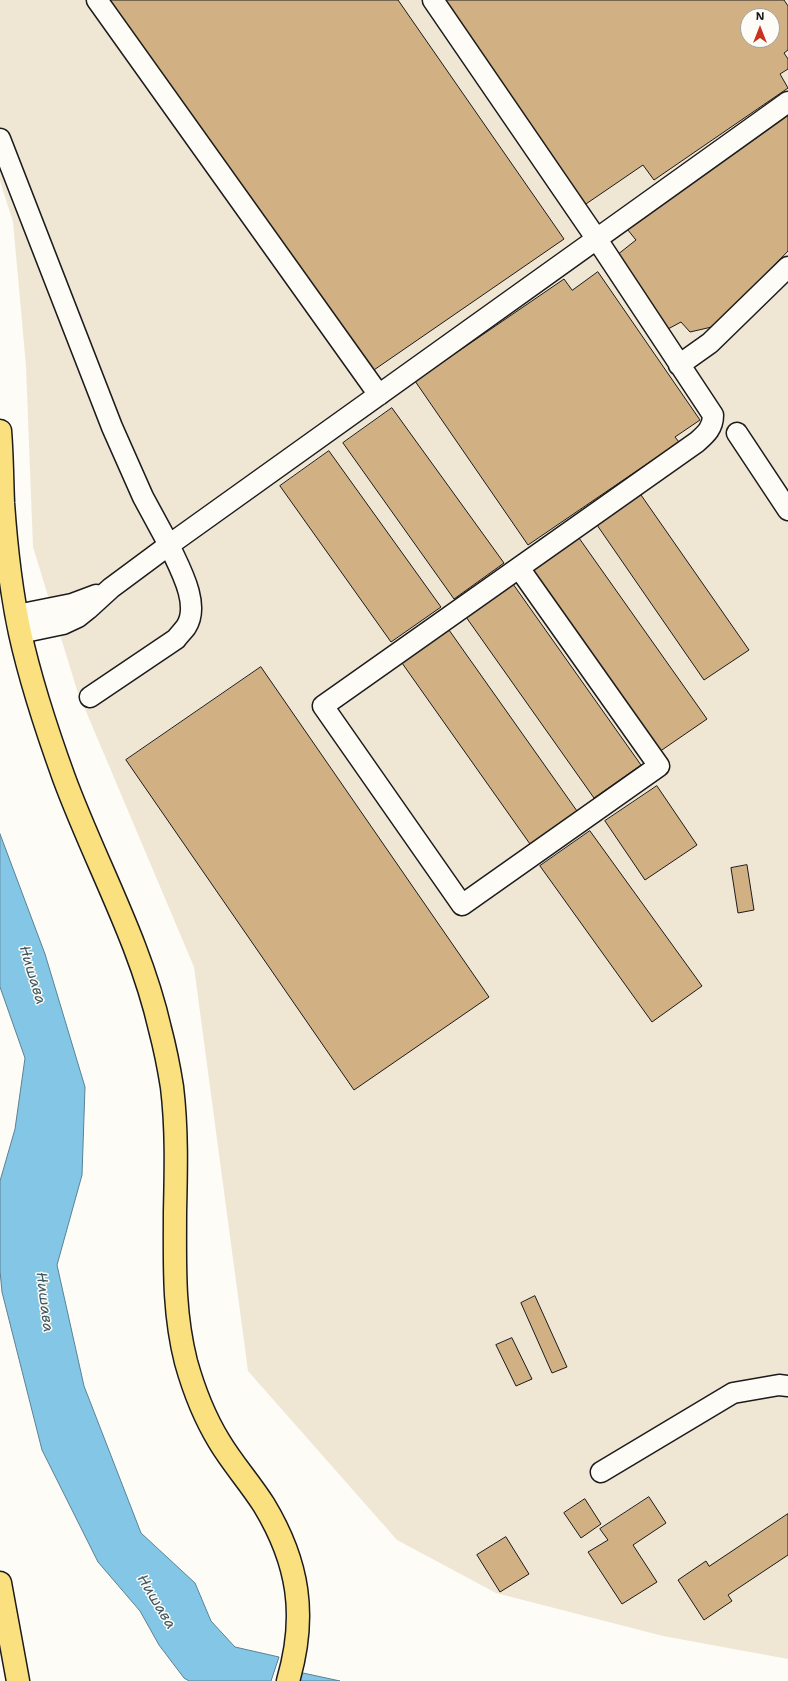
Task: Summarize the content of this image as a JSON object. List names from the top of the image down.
{
  "water": ["Нишава"],
  "north": "top"
}
